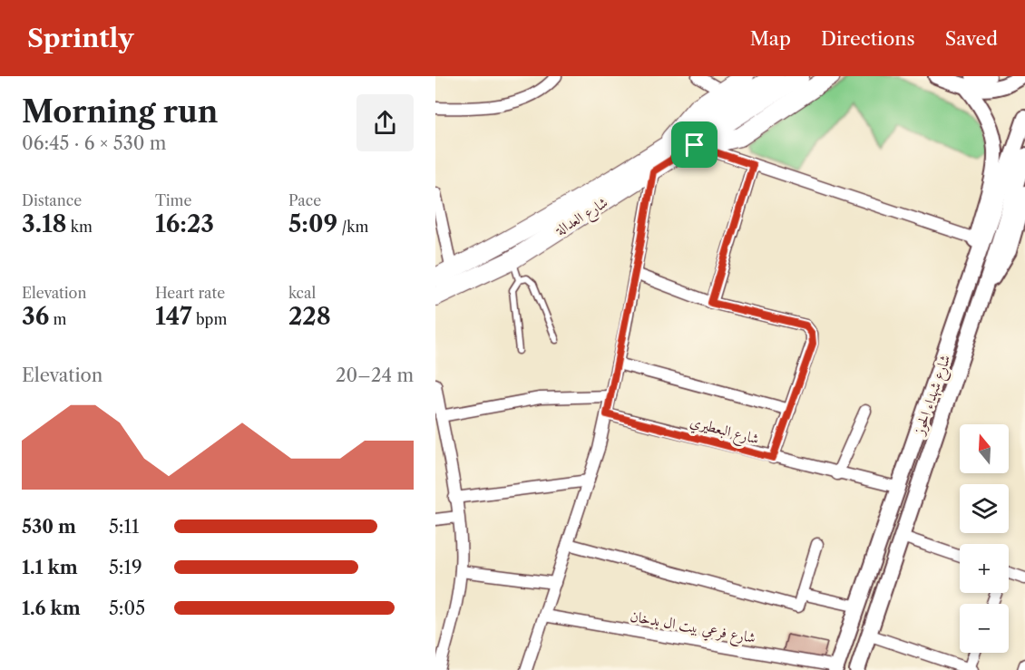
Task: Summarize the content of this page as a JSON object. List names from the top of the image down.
{
  "streets": {
    "main road": ["شارع العدالة", "شارع شهداء الحوز"],
    "street": ["شارع البعطيري", "شارع فرعي بيت ال بدخان"]
  },
  "crossings": [
    ["شارع شهداء الحوز", "شارع البعطيري"],
    ["شارع شهداء الحوز", "شارع فرعي بيت ال بدخان"]
  ],
  "north": "top",
  "page": {
    "header": "Sprintly",
    "nav": ["Map", "Directions", "Saved"],
    "heading": ["Morning run", "06:45 · 6 × 530 m"],
    "stats": [
      ["Distance", "3.18 km"],
      ["Time", "16:23"],
      ["Pace", "5:09 /km"],
      ["Elevation", "36 m"],
      ["Heart rate", "147 bpm"],
      ["kcal", "228"]
    ],
    "chart": ["Elevation", "20–24 m"],
    "map_buttons": ["+", "−"],
    "list": [
      {
        "name": "530 m",
        "note": "5:11"
      },
      {
        "name": "1.1 km",
        "note": "5:19"
      },
      {
        "name": "1.6 km",
        "note": "5:05"
      }
    ]
  }
}
